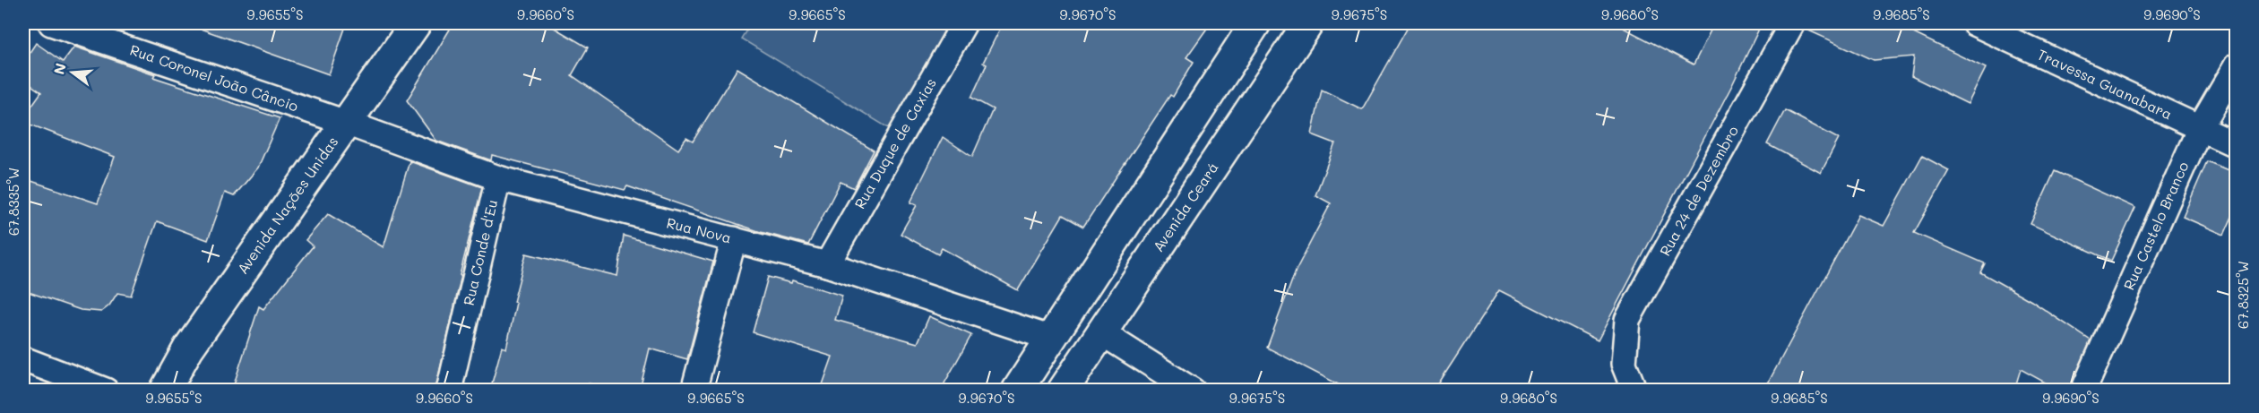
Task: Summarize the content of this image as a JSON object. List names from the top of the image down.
{
  "streets": {
    "main road": ["Avenida Nações Unidas", "Avenida Ceará"],
    "street": [
      "Rua Coronel João Câncio",
      "Travessa Guanabara",
      "Rua Duque de Caxias",
      "Rua 24 de Dezembro",
      "Rua Castelo Branco",
      "Rua Nova",
      "Rua Conde d'Eu"
    ]
  },
  "crossings": [
    ["Rua Coronel João Câncio", "Avenida Nações Unidas"],
    ["Rua Coronel João Câncio", "Rua Nova"],
    ["Travessa Guanabara", "Rua Castelo Branco"],
    ["Rua Duque de Caxias", "Rua Nova"],
    ["Avenida Nações Unidas", "Rua Nova"],
    ["Rua Nova", "Rua Conde d'Eu"]
  ],
  "north": "left",
  "coordinates": [
    "9.9655°S",
    "9.9660°S",
    "9.9665°S",
    "9.9670°S",
    "9.9675°S",
    "9.9680°S",
    "9.9685°S",
    "9.9690°S",
    "67.8335°W",
    "67.8325°W"
  ]
}
